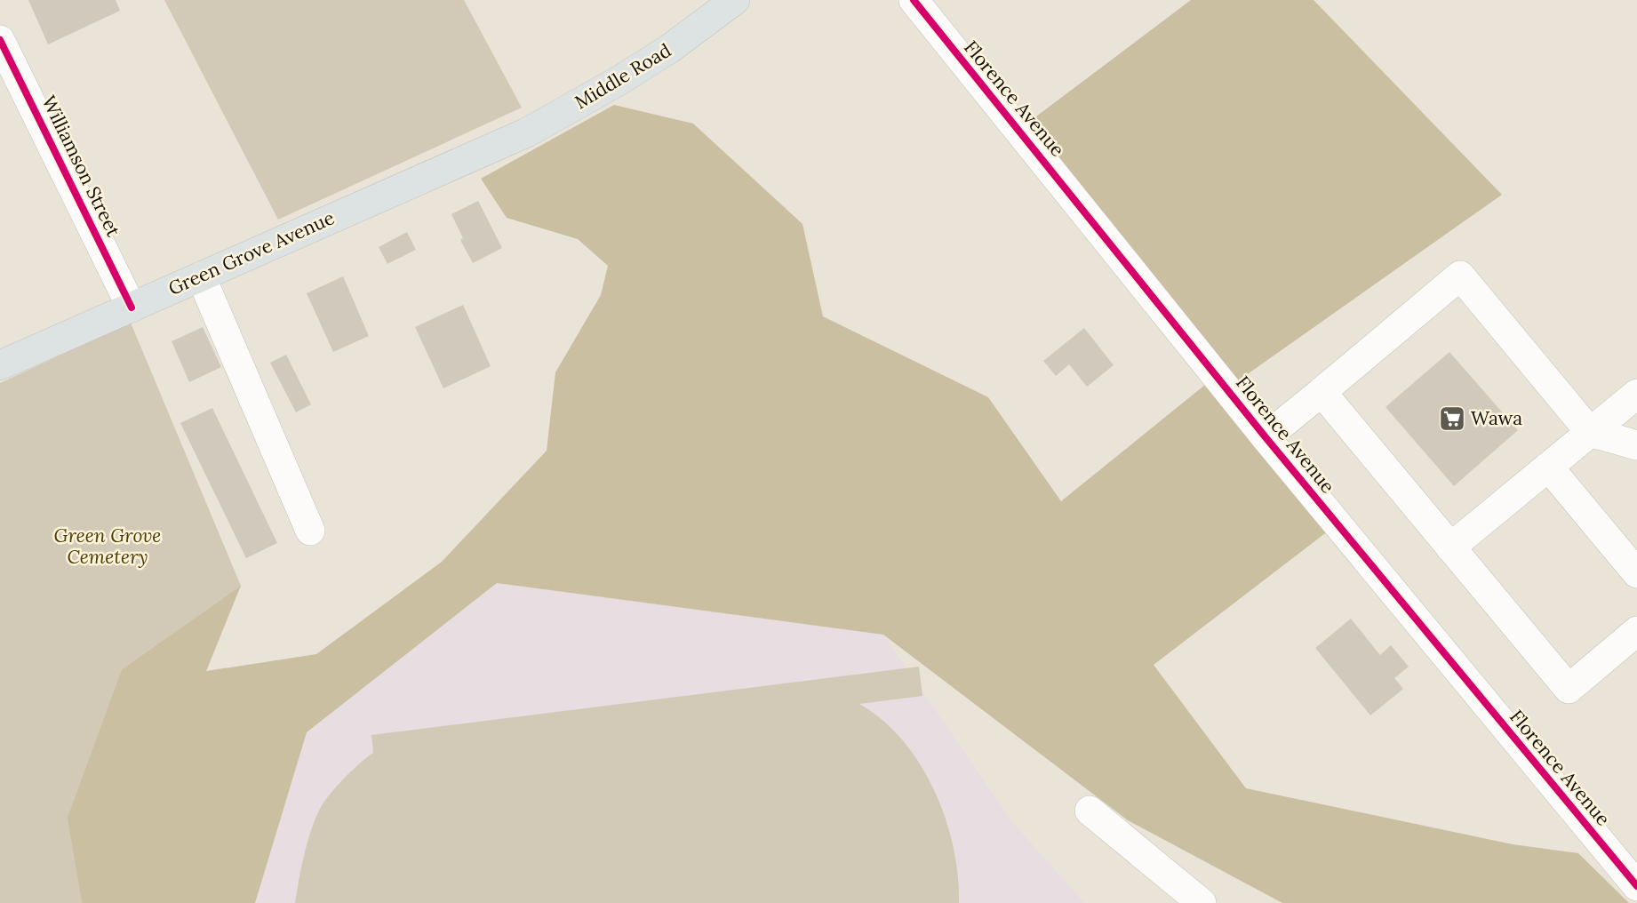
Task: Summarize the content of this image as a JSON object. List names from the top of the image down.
{
  "streets": {
    "main road": ["Middle Road", "Green Grove Avenue"],
    "street": ["Florence Avenue", "Williamson Street"]
  },
  "crossings": [
    ["Middle Road", "Green Grove Avenue"],
    ["Williamson Street", "Green Grove Avenue"]
  ],
  "parks": ["Green Grove Cemetery"],
  "places": {
    "supermarket": ["Wawa"]
  }
}
